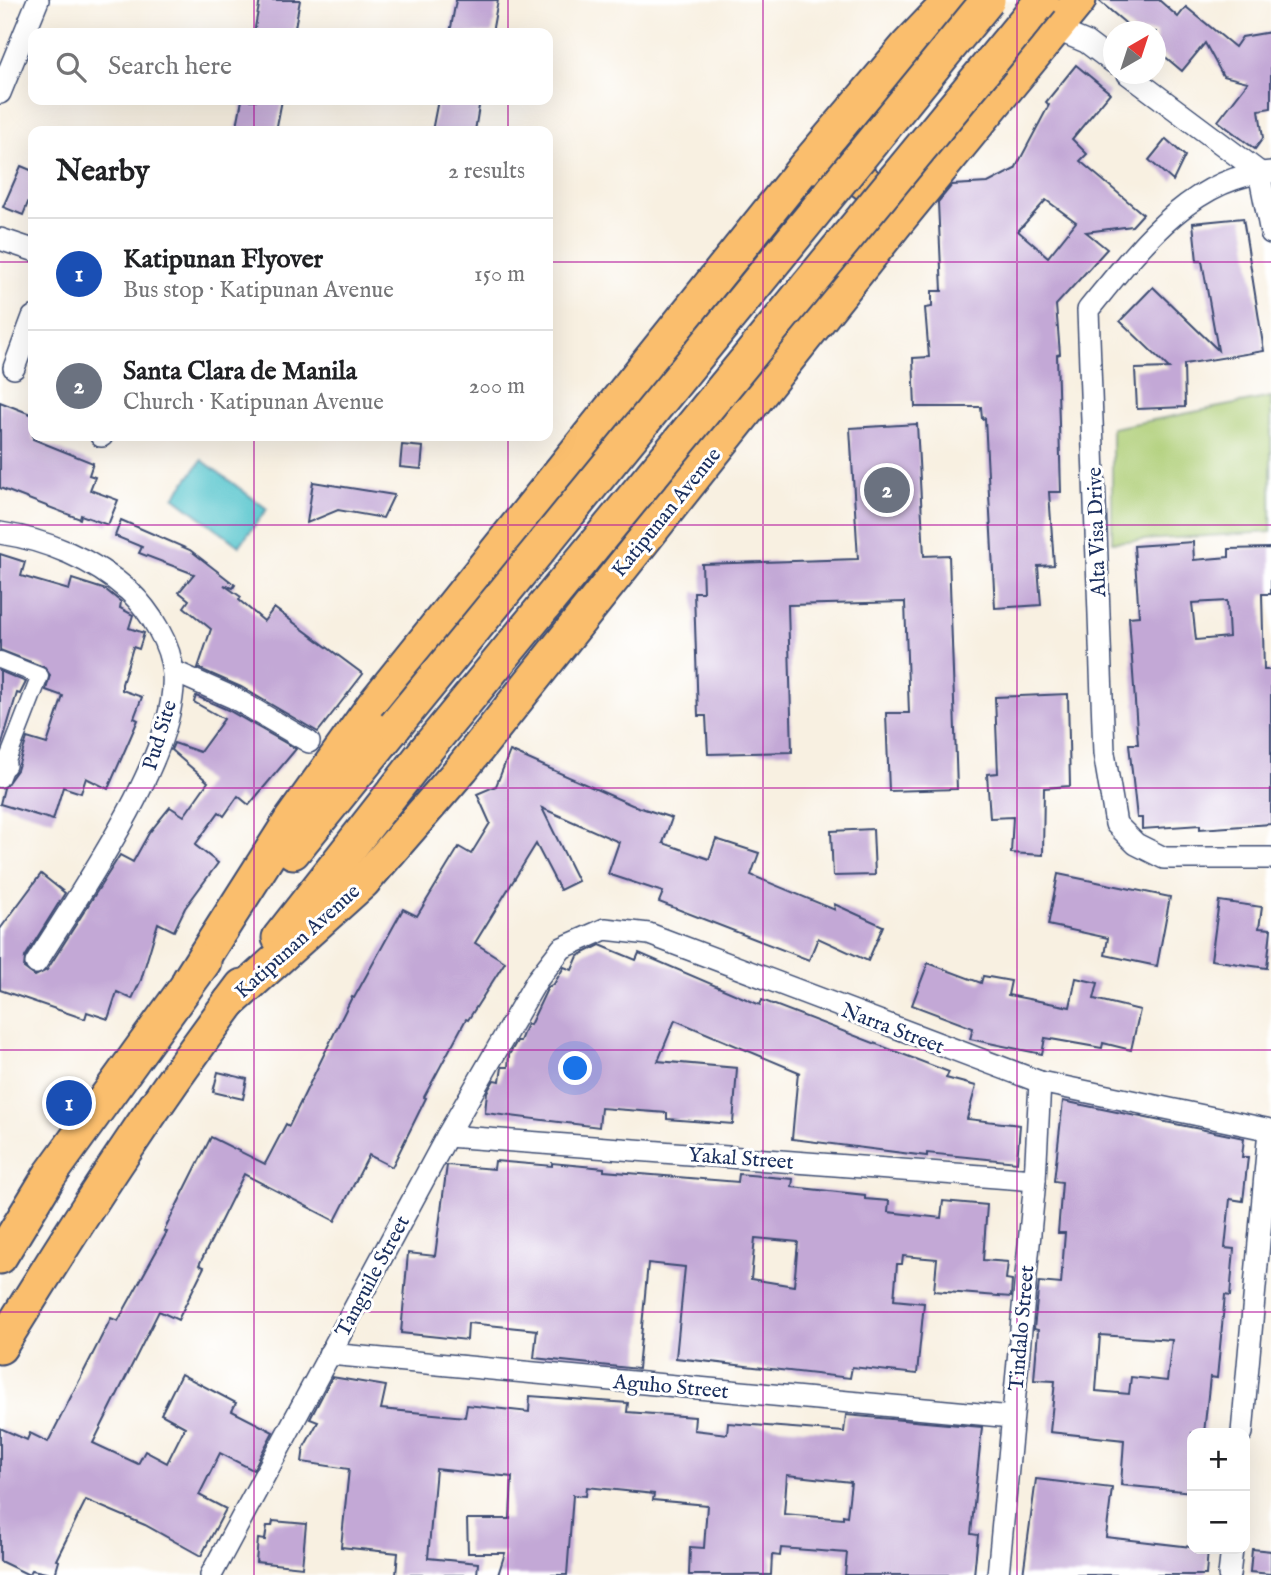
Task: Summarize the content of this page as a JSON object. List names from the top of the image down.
{
  "streets": {
    "main road": ["Katipunan Avenue"],
    "street": [
      "Alta Visa Drive",
      "Pud Site",
      "Narra Street",
      "Yakal Street",
      "Tanguile Street",
      "Tindalo Street",
      "Aguho Street"
    ]
  },
  "crossings": [
    ["Narra Street", "Tanguile Street"],
    ["Narra Street", "Tindalo Street"],
    ["Yakal Street", "Tanguile Street"],
    ["Yakal Street", "Tindalo Street"],
    ["Tanguile Street", "Aguho Street"],
    ["Tindalo Street", "Aguho Street"]
  ],
  "north": "top right",
  "page": {
    "search": "Search here",
    "heading": ["Nearby", "2 results"],
    "list": [
      {
        "mark": "1",
        "name": "Katipunan Flyover",
        "note": "Bus stop · Katipunan Avenue",
        "value": "150 m"
      },
      {
        "mark": "2",
        "name": "Santa Clara de Manila",
        "note": "Church · Katipunan Avenue",
        "value": "200 m"
      }
    ],
    "pins": ["2", "1"],
    "map_buttons": ["+", "−"]
  }
}
